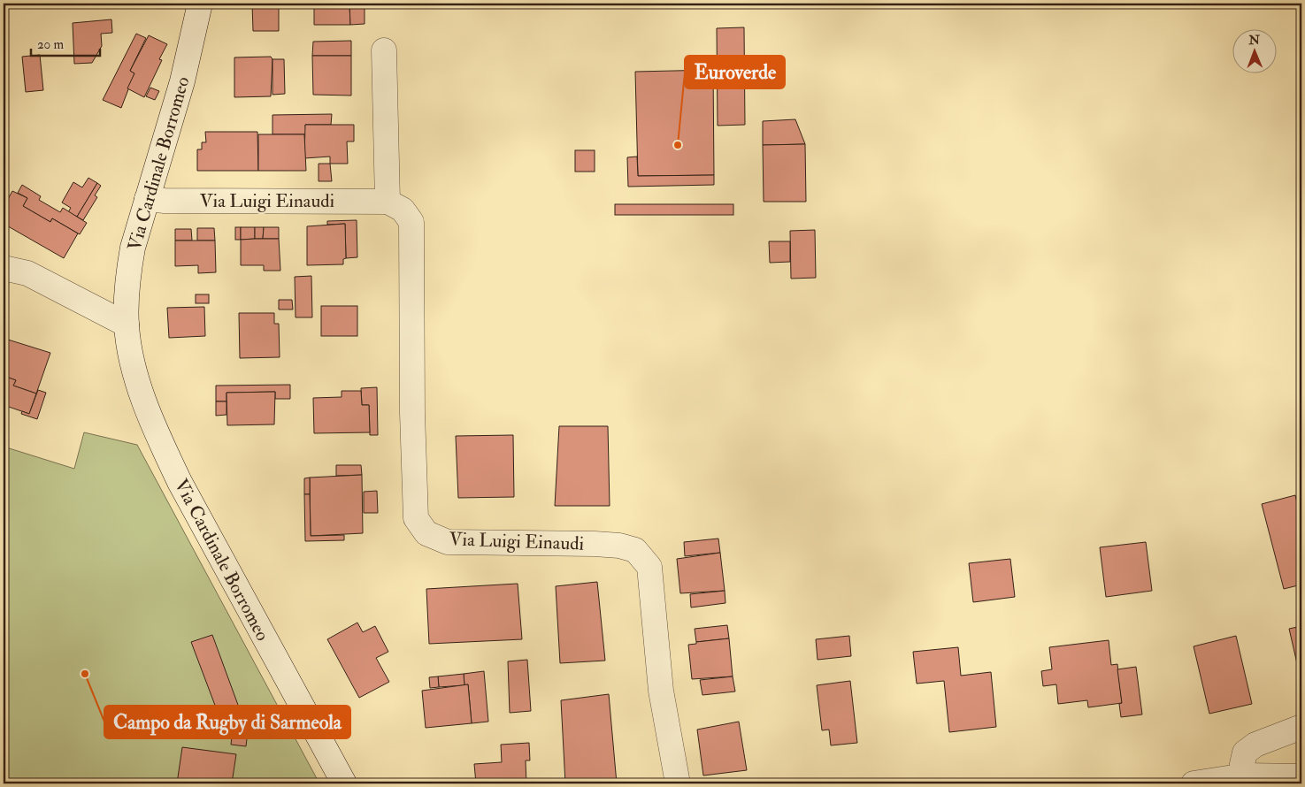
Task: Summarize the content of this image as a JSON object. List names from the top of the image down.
{
  "streets": {
    "street": ["Via Cardinale Borromeo", "Via Luigi Einaudi"]
  },
  "crossings": [
    ["Via Cardinale Borromeo", "Via Luigi Einaudi"]
  ],
  "places": ["Euroverde", "Campo da Rugby di Sarmeola"],
  "scale_bar": "20 m",
  "north": "top"
}
